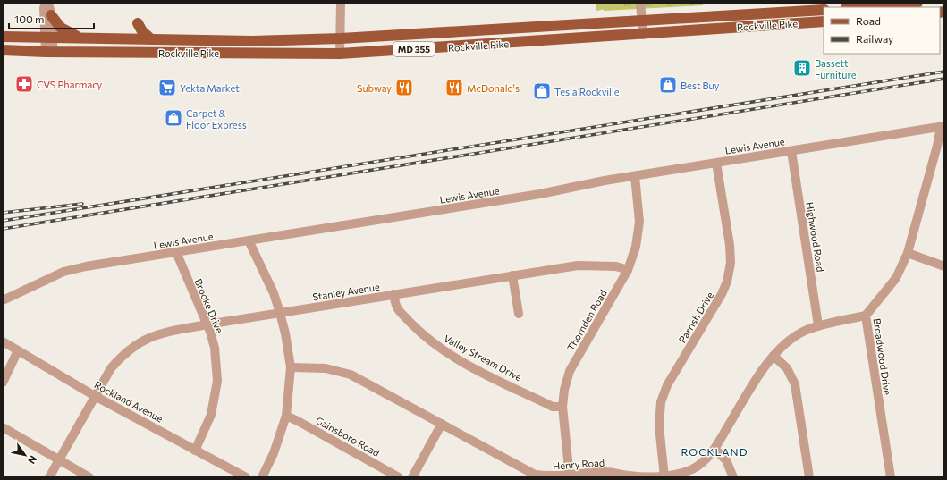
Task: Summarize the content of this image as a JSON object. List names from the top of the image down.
{
  "streets": {
    "main road": ["Rockville Pike", "MD 355"],
    "street": [
      "Lewis Avenue",
      "Highwood Road",
      "Stanley Avenue",
      "Brooke Drive",
      "Parrish Drive",
      "Thornden Road",
      "Broadwood Drive",
      "Valley Stream Drive",
      "Rockland Avenue",
      "Gainsboro Road",
      "Henry Road"
    ]
  },
  "crossings": [
    ["Lewis Avenue", "Highwood Road"],
    ["Lewis Avenue", "Brooke Drive"],
    ["Lewis Avenue", "Parrish Drive"],
    ["Lewis Avenue", "Thornden Road"],
    ["Lewis Avenue", "Broadwood Drive"],
    ["Highwood Road", "Henry Road"],
    ["Stanley Avenue", "Brooke Drive"],
    ["Stanley Avenue", "Thornden Road"],
    ["Stanley Avenue", "Valley Stream Drive"],
    ["Stanley Avenue", "Rockland Avenue"],
    ["Brooke Drive", "Rockland Avenue"],
    ["Parrish Drive", "Henry Road"],
    ["Thornden Road", "Valley Stream Drive"],
    ["Thornden Road", "Henry Road"],
    ["Broadwood Drive", "Henry Road"]
  ],
  "districts": ["ROCKLAND"],
  "places": {
    "building": ["Bassett Furniture"],
    "pharmacy": ["CVS Pharmacy"],
    "shop": ["Best Buy", "Tesla Rockville", "Carpet & Floor Express"],
    "supermarket": ["Yekta Market"],
    "restaurant": ["Subway", "McDonald's"]
  },
  "legend": ["Road", "Railway"],
  "scale_bar": "100 m",
  "north": "bottom right"
}
